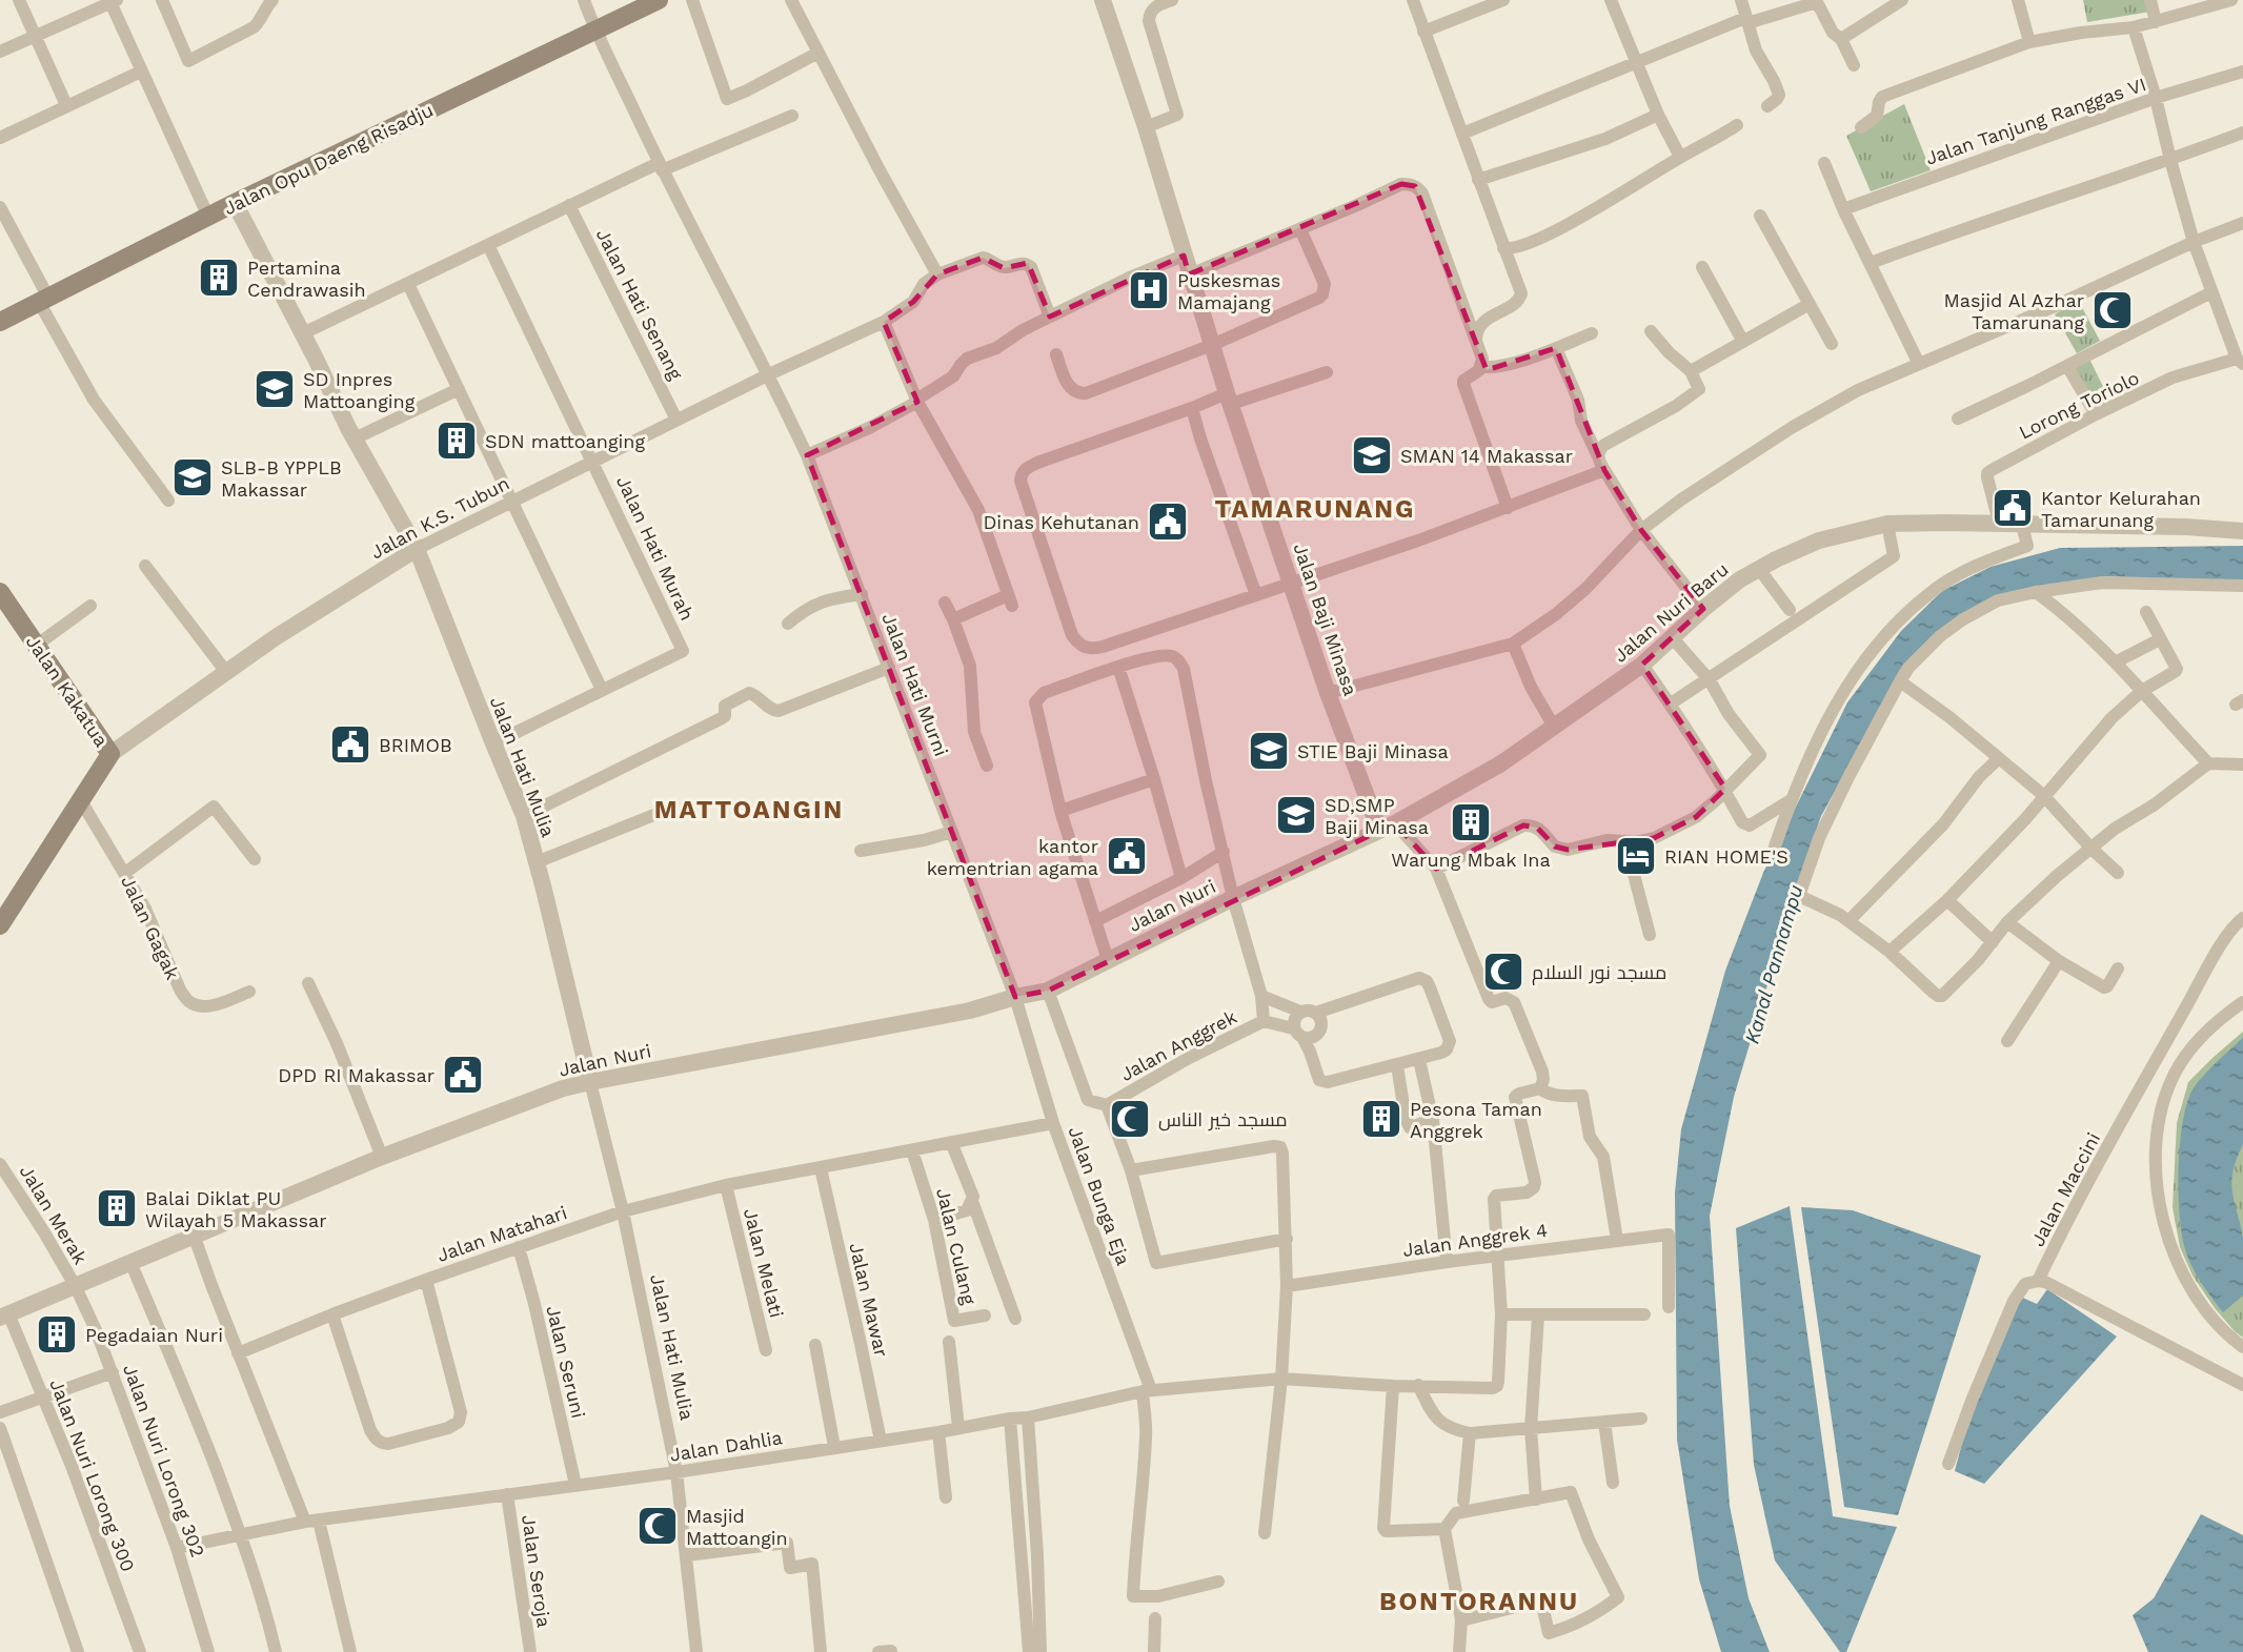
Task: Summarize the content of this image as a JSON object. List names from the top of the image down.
{
  "streets": {
    "main road": ["Jalan Opu Daeng Risadju", "Jalan Kakatua"],
    "street": [
      "Jalan Tanjung Ranggas VI",
      "Jalan Hati Senang",
      "Lorong Toriolo",
      "Jalan K.S. Tubun",
      "Jalan Hati Murah",
      "Jalan Nuri Baru",
      "Jalan Baji Minasa",
      "Jalan Hati Murni",
      "Jalan Hati Mulia",
      "Jalan Nuri",
      "Jalan Gagak",
      "Jalan Anggrek",
      "Jalan Maccini",
      "Jalan Bunga Eja",
      "Jalan Merak",
      "Jalan Matahari",
      "Jalan Anggrek 4",
      "Jalan Culang",
      "Jalan Melati",
      "Jalan Mawar",
      "Jalan Seruni",
      "Jalan Dahlia",
      "Jalan Nuri Lorong 302",
      "Jalan Nuri Lorong 300",
      "Jalan Seroja"
    ]
  },
  "crossings": [
    ["Jalan Opu Daeng Risadju", "Jalan Hati Murni"],
    ["Jalan Opu Daeng Risadju", "Jalan Hati Mulia"],
    ["Jalan Hati Senang", "Jalan K.S. Tubun"],
    ["Lorong Toriolo", "Jalan Nuri Baru"],
    ["Jalan K.S. Tubun", "Jalan Hati Murah"],
    ["Jalan K.S. Tubun", "Jalan Hati Murni"],
    ["Jalan K.S. Tubun", "Jalan Kakatua"],
    ["Jalan K.S. Tubun", "Jalan Hati Mulia"],
    ["Jalan Nuri Baru", "Jalan Baji Minasa"],
    ["Jalan Nuri Baru", "Jalan Nuri"],
    ["Jalan Baji Minasa", "Jalan Nuri"],
    ["Jalan Hati Murni", "Jalan Nuri"],
    ["Jalan Hati Murni", "Jalan Bunga Eja"],
    ["Jalan Hati Mulia", "Jalan Nuri"],
    ["Jalan Hati Mulia", "Jalan Matahari"],
    ["Jalan Hati Mulia", "Jalan Dahlia"],
    ["Jalan Nuri", "Jalan Anggrek"],
    ["Jalan Nuri", "Jalan Bunga Eja"],
    ["Jalan Nuri", "Jalan Merak"],
    ["Jalan Nuri", "Jalan Nuri Lorong 302"],
    ["Jalan Nuri", "Jalan Nuri Lorong 300"],
    ["Jalan Bunga Eja", "Jalan Matahari"],
    ["Jalan Bunga Eja", "Jalan Dahlia"],
    ["Jalan Merak", "Jalan Nuri Lorong 302"],
    ["Jalan Matahari", "Jalan Culang"],
    ["Jalan Matahari", "Jalan Melati"],
    ["Jalan Matahari", "Jalan Mawar"],
    ["Jalan Matahari", "Jalan Seruni"],
    ["Jalan Mawar", "Jalan Dahlia"],
    ["Jalan Seruni", "Jalan Dahlia"],
    ["Jalan Dahlia", "Jalan Nuri Lorong 302"],
    ["Jalan Dahlia", "Jalan Seroja"]
  ],
  "districts": ["TAMARUNANG", "MATTOANGIN", "BONTORANNU"],
  "water": ["Kanal Pannampu"],
  "places": {
    "building": [
      "Pertamina Cendrawasih",
      "SDN mattoanging",
      "Warung Mbak Ina",
      "Pesona Taman Anggrek",
      "Balai Diklat PU Wilayah 5 Makassar",
      "Pegadaian Nuri"
    ],
    "hospital": ["Puskesmas Mamajang"],
    "mosque": [
      "Masjid Al Azhar Tamarunang",
      "مسجد نور السلام",
      "مسجد خير الناس",
      "Masjid Mattoangin"
    ],
    "school or university": [
      "SD Inpres Mattoanging",
      "SMAN 14 Makassar",
      "SLB-B YPPLB Makassar",
      "STIE Baji Minasa",
      "SD,SMP Baji Minasa"
    ],
    "public building": [
      "Kantor Kelurahan Tamarunang",
      "Dinas Kehutanan",
      "BRIMOB",
      "kantor kementrian agama",
      "DPD RI Makassar"
    ],
    "hotel": ["RIAN HOME'S"]
  }
}
